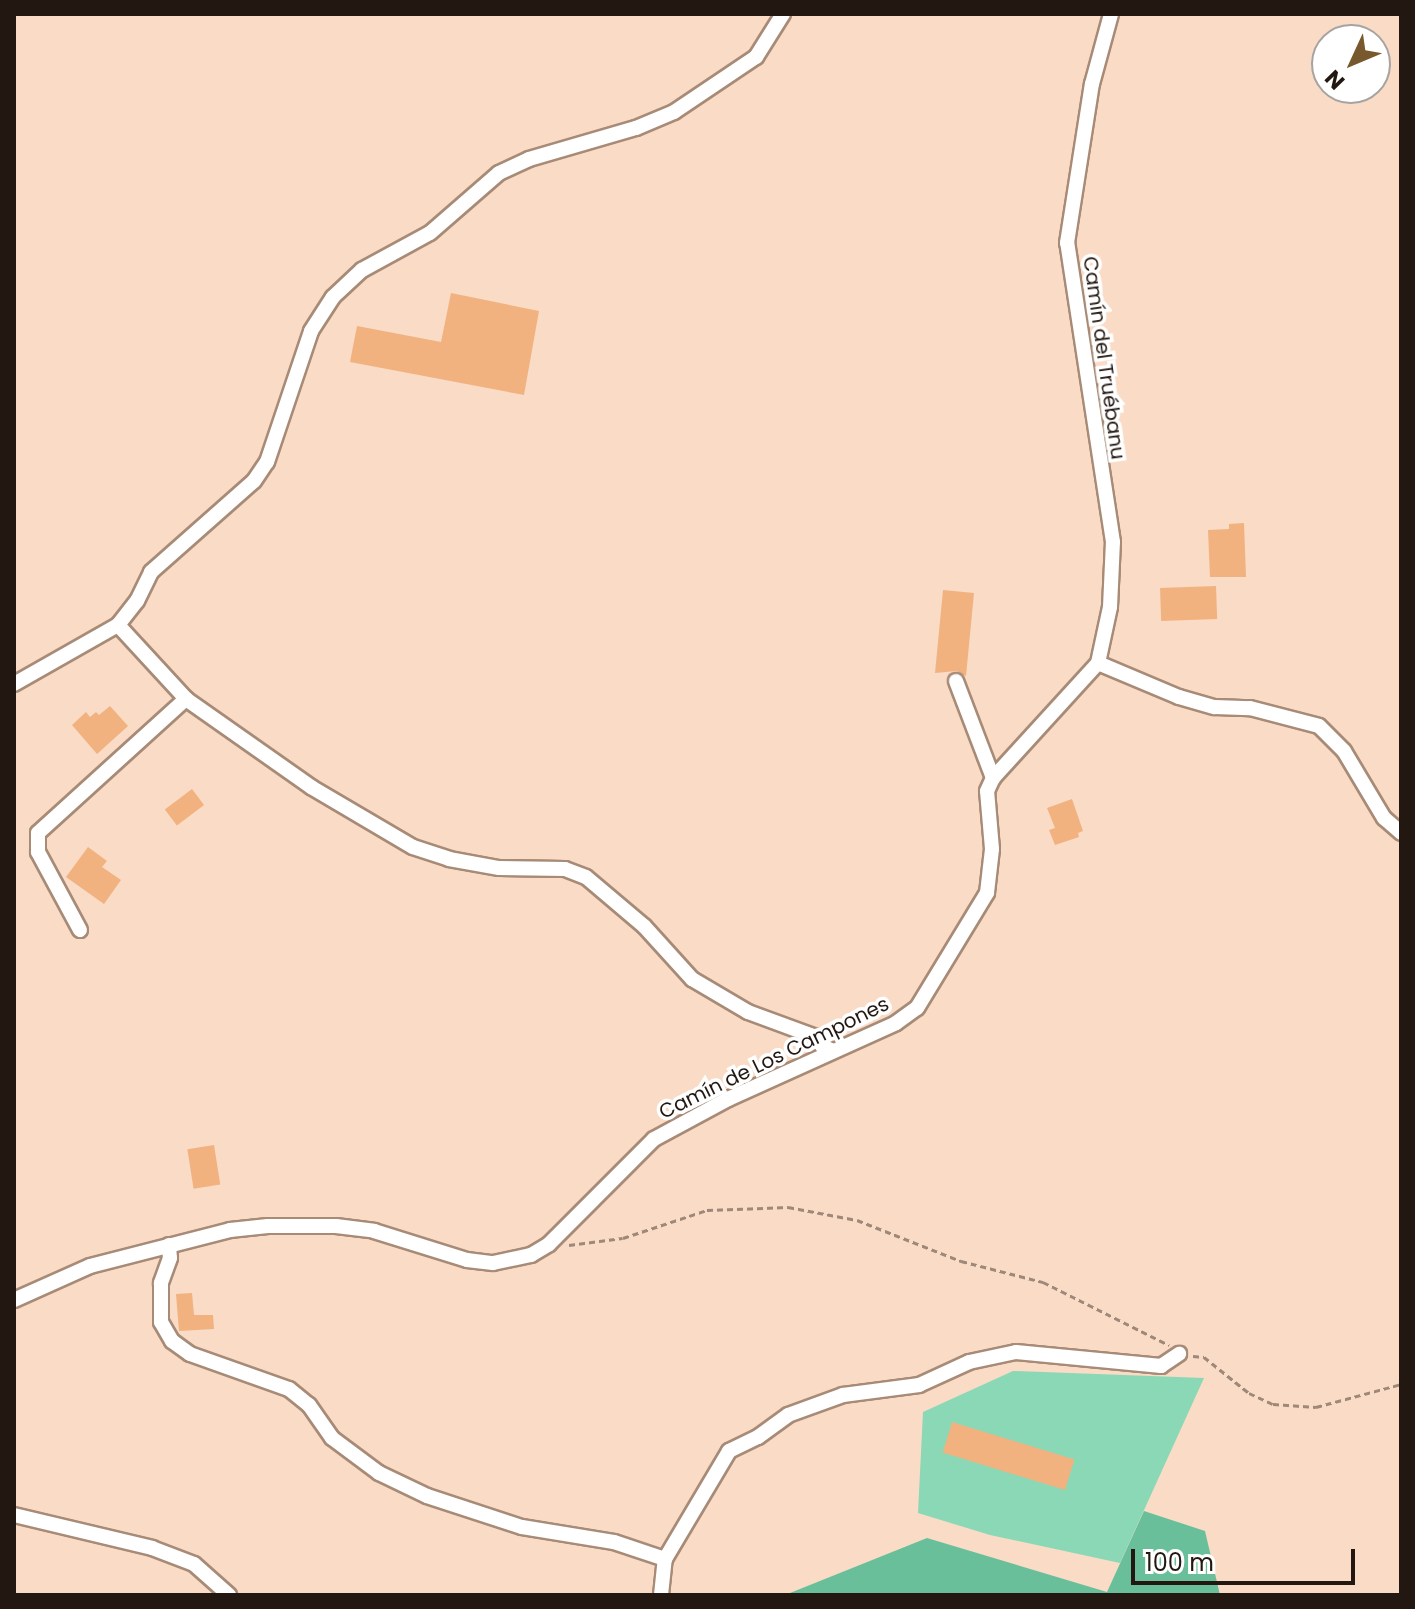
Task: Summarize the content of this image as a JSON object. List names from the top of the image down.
{
  "streets": {
    "street": ["Camín del Truébanu", "Camín de Los Campones"]
  },
  "scale_bar": "100 m",
  "north": "bottom left"
}
